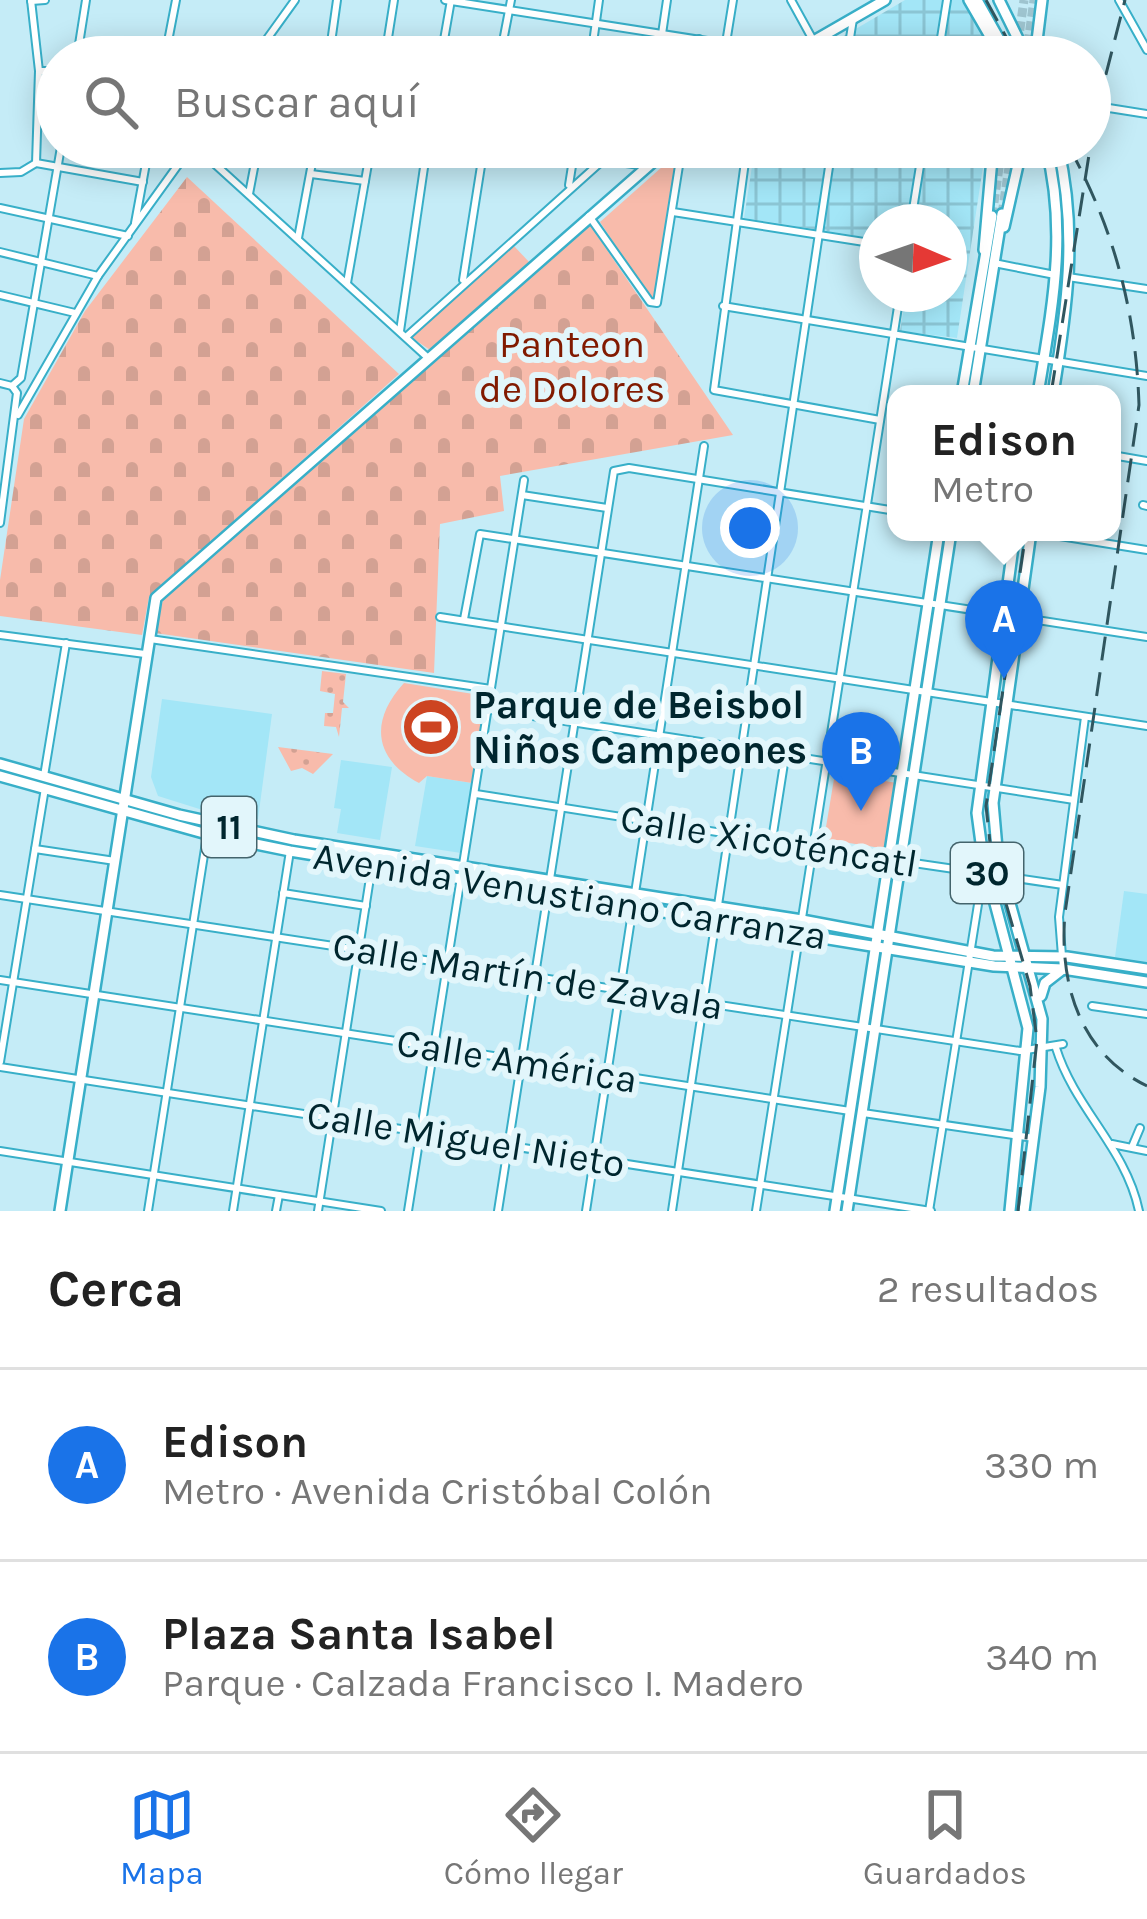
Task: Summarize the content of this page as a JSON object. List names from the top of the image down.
{
  "streets": {
    "main road": ["11", "30", "Avenida Venustiano Carranza"],
    "street": [
      "Calle Xicoténcatl",
      "Calle Martín de Zavala",
      "Calle América",
      "Calle Miguel Nieto"
    ]
  },
  "crossings": [
    ["Calle Xicoténcatl", "30"],
    ["30", "Avenida Venustiano Carranza"],
    ["30", "Calle Martín de Zavala"],
    ["30", "Calle América"],
    ["30", "Calle Miguel Nieto"]
  ],
  "parks": ["Panteon de Dolores"],
  "places": {
    "sports": ["Parque de Beisbol Niños Campeones"]
  },
  "north": "right",
  "page": {
    "search": "Buscar aquí",
    "popup": ["Edison", "Metro"],
    "pins": ["A", "B"],
    "heading": ["Cerca", "2 resultados"],
    "list": [
      {
        "mark": "A",
        "name": "Edison",
        "note": "Metro · Avenida Cristóbal Colón",
        "value": "330 m"
      },
      {
        "mark": "B",
        "name": "Plaza Santa Isabel",
        "note": "Parque · Calzada Francisco I. Madero",
        "value": "340 m"
      }
    ],
    "nav": ["Mapa", "Cómo llegar", "Guardados"]
  }
}
